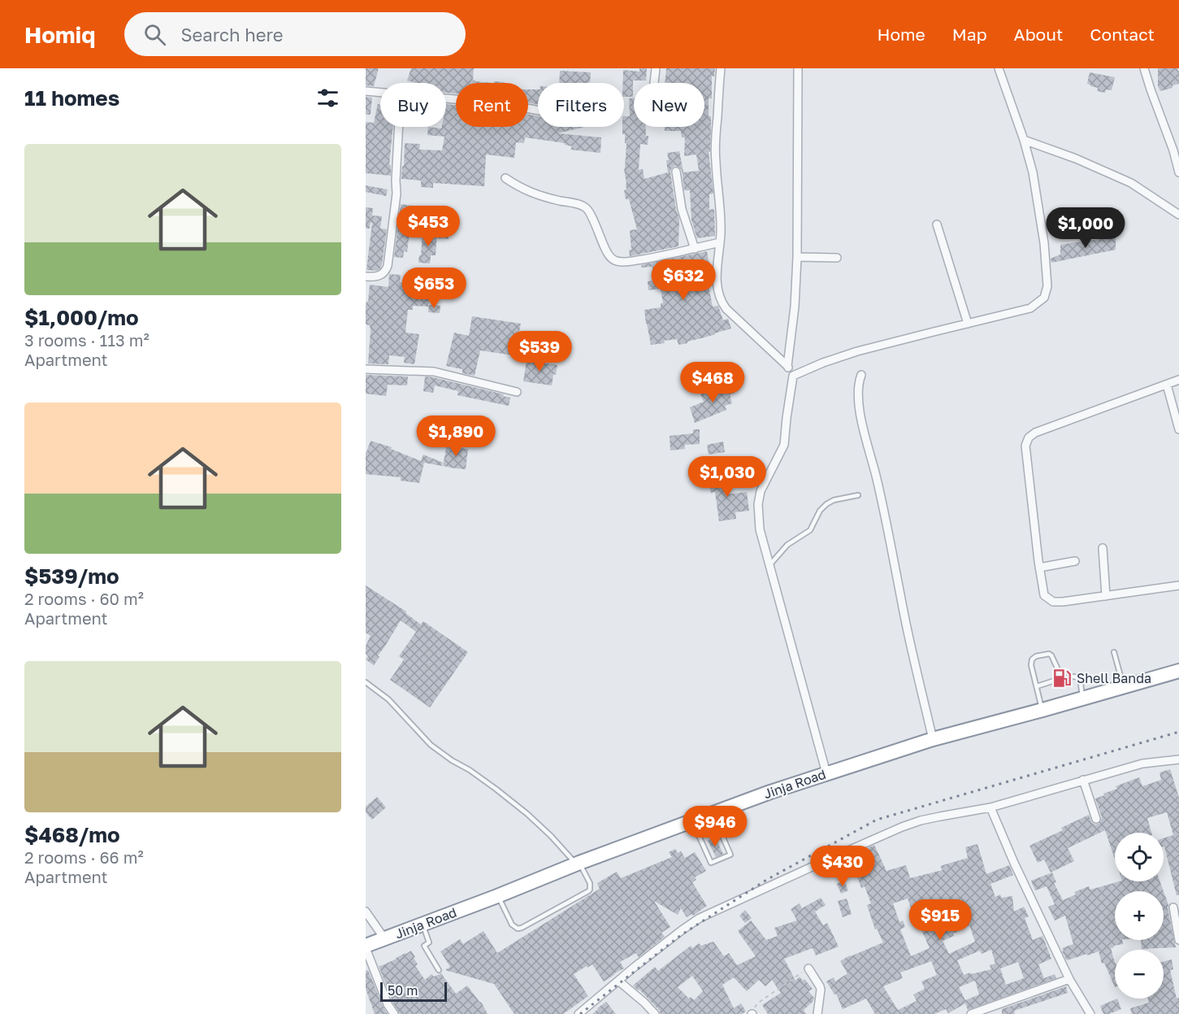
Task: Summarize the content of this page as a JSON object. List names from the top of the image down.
{
  "streets": {
    "highway": ["Jinja Road"]
  },
  "places": {
    "fuel station": ["Shell Banda"]
  },
  "scale_bar": "50 m",
  "page": {
    "header": "Homiq",
    "search": "Search here",
    "nav": [
      "Home",
      "Map",
      "About",
      "Contact"
    ],
    "heading": "11 homes",
    "chip": [
      "Buy",
      "Rent",
      "Filters",
      "New"
    ],
    "list": [
      {
        "name": "$1,000/mo",
        "note": "3 rooms · 113 m² · Apartment"
      },
      {
        "name": "$539/mo",
        "note": "2 rooms · 60 m² · Apartment"
      },
      {
        "name": "$468/mo",
        "note": "2 rooms · 66 m² · Apartment"
      }
    ],
    "price": [
      "$453",
      "$1,000",
      "$632",
      "$653",
      "$539",
      "$468",
      "$1,890",
      "$1,030",
      "$946",
      "$430",
      "$915"
    ],
    "map_buttons": ["+", "−"],
    "scale": "50 m"
  }
}
